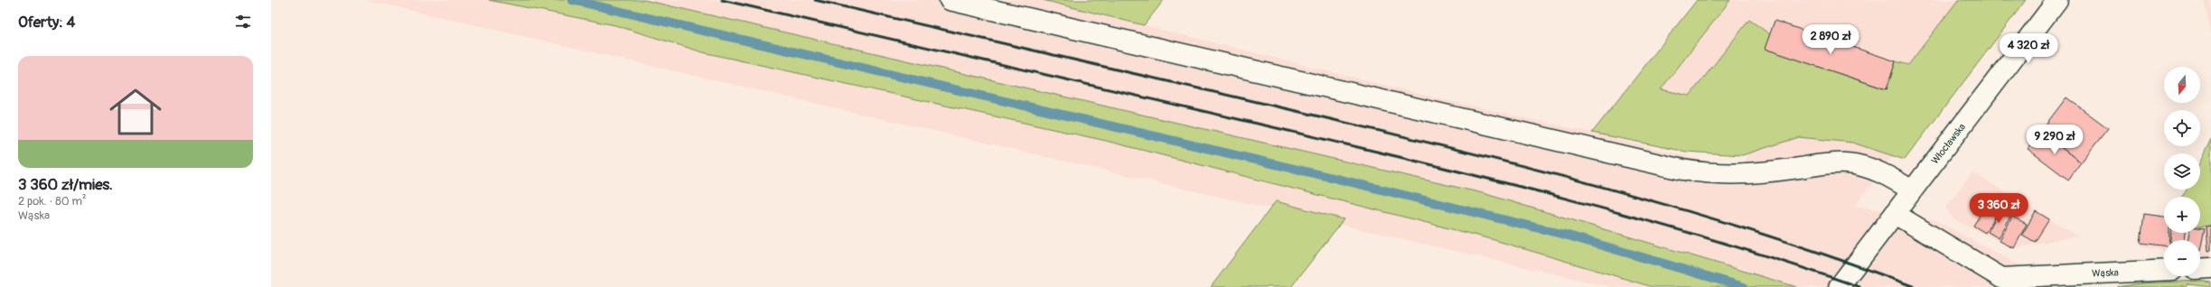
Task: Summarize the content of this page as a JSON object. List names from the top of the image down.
{
  "streets": {
    "street": ["Włocławska", "Wąska"]
  },
  "north": "bottom",
  "page": {
    "heading": "Oferty: 4",
    "price": [
      "2 890 zł",
      "4 320 zł",
      "9 290 zł",
      "3 360 zł"
    ],
    "list": [
      {
        "name": "3 360 zł/mies.",
        "note": "2 pok. · 80 m² · Wąska"
      }
    ],
    "map_buttons": ["+", "−"]
  }
}
